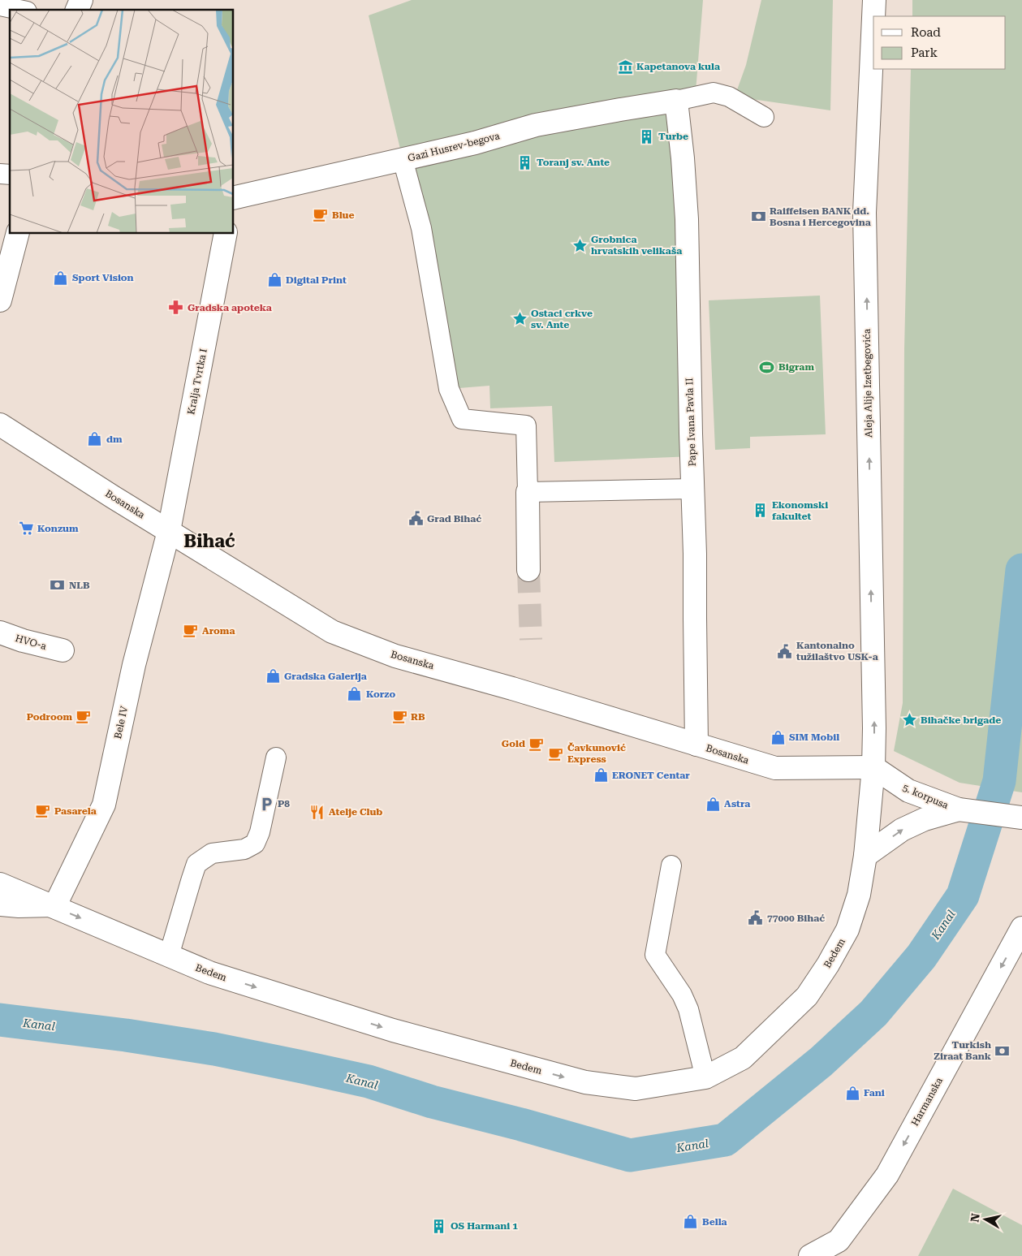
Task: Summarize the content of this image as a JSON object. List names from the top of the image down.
{
  "streets": {
    "street": [
      "Gazi Husrev-begova",
      "Kralja Tvrtka I",
      "Aleja Alije Izetbegovića",
      "Pape Ivana Pavla II",
      "Bosanska",
      "HVO-a",
      "Bele IV",
      "5. korpusa",
      "Bedem",
      "Harmanska"
    ]
  },
  "crossings": [
    ["Gazi Husrev-begova", "Pape Ivana Pavla II"],
    ["Kralja Tvrtka I", "Bosanska"],
    ["Kralja Tvrtka I", "Bele IV"],
    ["Aleja Alije Izetbegovića", "Bosanska"],
    ["Aleja Alije Izetbegovića", "5. korpusa"],
    ["Aleja Alije Izetbegovića", "Bedem"],
    ["Pape Ivana Pavla II", "Bosanska"],
    ["Bosanska", "Bele IV"],
    ["Bosanska", "5. korpusa"],
    ["Bosanska", "Bedem"],
    ["Bele IV", "Bedem"],
    ["5. korpusa", "Bedem"]
  ],
  "one_way": [
    "Aleja Alije Izetbegovića",
    "5. korpusa",
    "Bedem",
    "Harmanska"
  ],
  "districts": ["Bihać"],
  "water": ["Kanal"],
  "places": {
    "museum": ["Kapetanova kula"],
    "building": [
      "Turbe",
      "Toranj sv. Ante",
      "Ekonomski fakultet",
      "OS Harmani 1"
    ],
    "cafe": [
      "Blue",
      "Aroma",
      "Podroom",
      "RB",
      "Gold",
      "Čavkunović Express",
      "Pasarela"
    ],
    "bank": ["Raiffeisen BANK dd. Bosna i Hercegovina", "NLB", "Turkish Ziraat Bank"],
    "place": ["Grobnica hrvatskih velikaša", "Ostaci crkve sv. Ante", "Bihačke brigade"],
    "shop": [
      "Sport Vision",
      "Digital Print",
      "dm",
      "Gradska Galerija",
      "Korzo",
      "SIM Mobil",
      "ERONET Centar",
      "Astra",
      "Fani",
      "Bella"
    ],
    "pharmacy": ["Gradska apoteka"],
    "sports": ["Bigram"],
    "public building": ["Grad Bihać", "Kantonalno tužilaštvo USK-a", "77000 Bihać"],
    "supermarket": ["Konzum"],
    "parking": ["P8"],
    "restaurant": ["Atelje Club"]
  },
  "legend": ["Road", "Park"],
  "north": "left"
}
